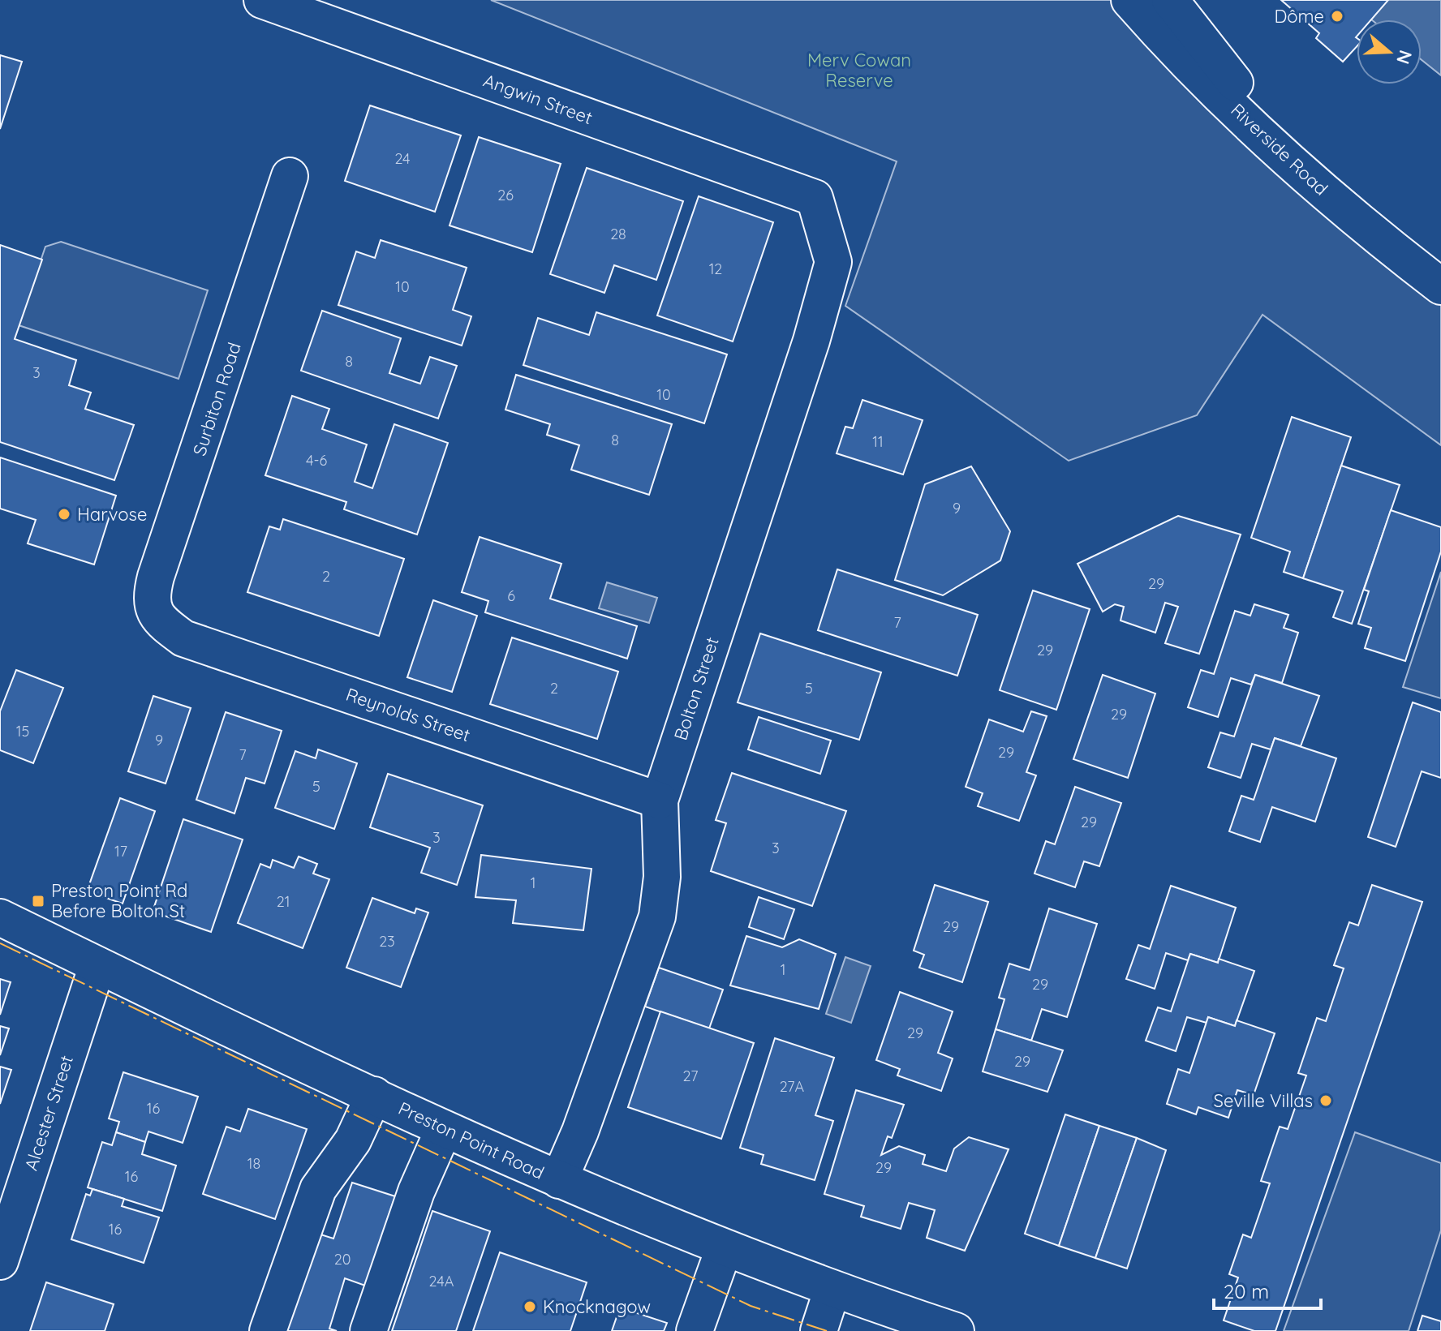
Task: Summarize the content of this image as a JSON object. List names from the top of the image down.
{
  "streets": {
    "street": [
      "Angwin Street",
      "Riverside Road",
      "Surbiton Road",
      "Bolton Street",
      "Reynolds Street",
      "Alcester Street",
      "Preston Point Road"
    ]
  },
  "crossings": [
    ["Angwin Street", "Bolton Street"],
    ["Surbiton Road", "Reynolds Street"],
    ["Bolton Street", "Reynolds Street"],
    ["Bolton Street", "Preston Point Road"],
    ["Alcester Street", "Preston Point Road"]
  ],
  "parks": ["Merv Cowan Reserve"],
  "places": {
    "other": [
      "Dôme",
      "Harvose",
      "Seville Villas",
      "Knocknagow"
    ],
    "transit": ["Preston Point Rd Before Bolton St"]
  },
  "house_numbers": [
    "24",
    "26",
    "28",
    "12",
    "10",
    "8",
    "3",
    "10",
    "8",
    "11",
    "4-6",
    "9",
    "2",
    "29",
    "6",
    "7",
    "29",
    "2",
    "5",
    "29",
    "15",
    "9",
    "29",
    "7",
    "5",
    "29",
    "3",
    "3",
    "17",
    "1",
    "21",
    "29",
    "23",
    "1",
    "29",
    "29",
    "29",
    "27",
    "27A",
    "16",
    "18",
    "29",
    "16",
    "16",
    "20",
    "24A"
  ],
  "scale_bar": "20 m",
  "north": "right"
}
